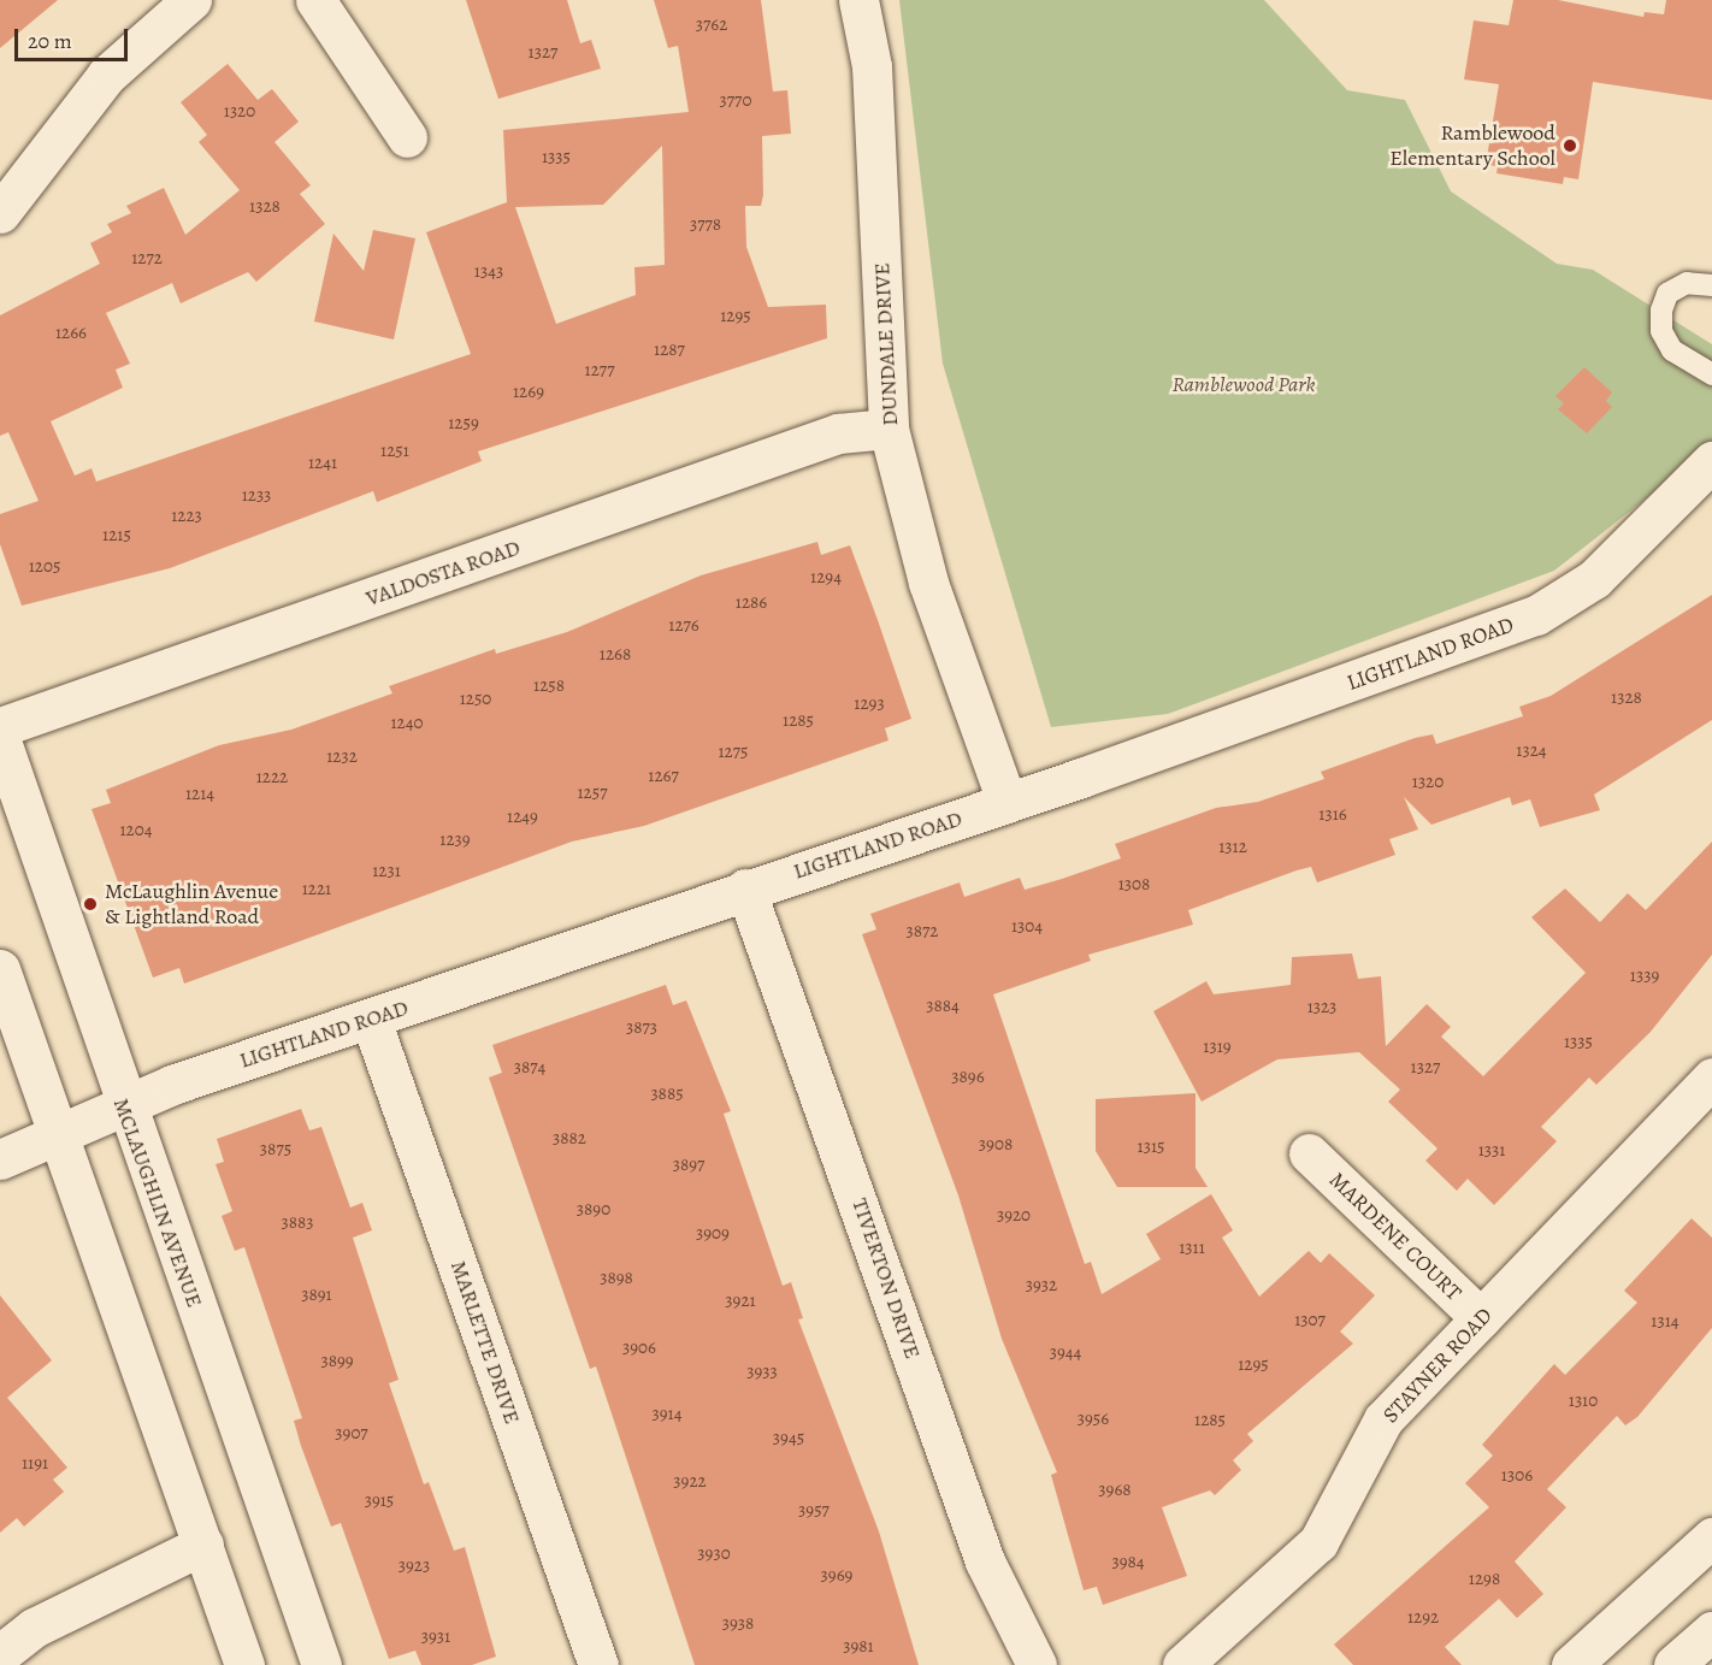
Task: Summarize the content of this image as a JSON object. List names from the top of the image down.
{
  "streets": {
    "street": [
      "DUNDALE DRIVE",
      "VALDOSTA ROAD",
      "LIGHTLAND ROAD",
      "MCLAUGHLIN AVENUE",
      "MARDENE COURT",
      "TIVERTON DRIVE",
      "MARLETTE DRIVE",
      "STAYNER ROAD"
    ]
  },
  "crossings": [
    ["DUNDALE DRIVE", "VALDOSTA ROAD"],
    ["DUNDALE DRIVE", "LIGHTLAND ROAD"],
    ["LIGHTLAND ROAD", "MCLAUGHLIN AVENUE"],
    ["LIGHTLAND ROAD", "TIVERTON DRIVE"],
    ["LIGHTLAND ROAD", "MARLETTE DRIVE"],
    ["MARDENE COURT", "STAYNER ROAD"]
  ],
  "parks": ["Ramblewood Park"],
  "places": ["Ramblewood Elementary School", "McLaughlin Avenue & Lightland Road"],
  "house_numbers": [
    "3762",
    "1327",
    "3770",
    "1320",
    "1335",
    "1328",
    "3778",
    "1272",
    "1343",
    "1295",
    "1266",
    "1287",
    "1277",
    "1269",
    "1259",
    "1251",
    "1241",
    "1233",
    "1223",
    "1215",
    "1205",
    "1294",
    "1286",
    "1276",
    "1268",
    "1258",
    "1328",
    "1250",
    "1293",
    "1285",
    "1240",
    "1324",
    "1275",
    "1232",
    "1267",
    "1222",
    "1320",
    "1257",
    "1214",
    "1316",
    "1249",
    "1204",
    "1239",
    "1312",
    "1231",
    "1308",
    "1221",
    "1304",
    "3872",
    "1339",
    "3884",
    "1323",
    "3873",
    "1335",
    "1319",
    "3874",
    "1327",
    "3896",
    "3885",
    "3882",
    "3908",
    "1315",
    "3875",
    "1331",
    "3897",
    "3890",
    "3920",
    "3883",
    "3909",
    "1311",
    "3898",
    "3932",
    "3891",
    "3921",
    "1307",
    "1314",
    "3906",
    "3944",
    "3899",
    "1295",
    "3933",
    "1310",
    "3914",
    "3956",
    "1285",
    "3907",
    "3945",
    "1191",
    "1306",
    "3922",
    "3968",
    "3915",
    "3957",
    "3930",
    "3984",
    "3923",
    "3969",
    "1298",
    "1292",
    "3938",
    "3931",
    "3981"
  ],
  "scale_bar": "20 m"
}
